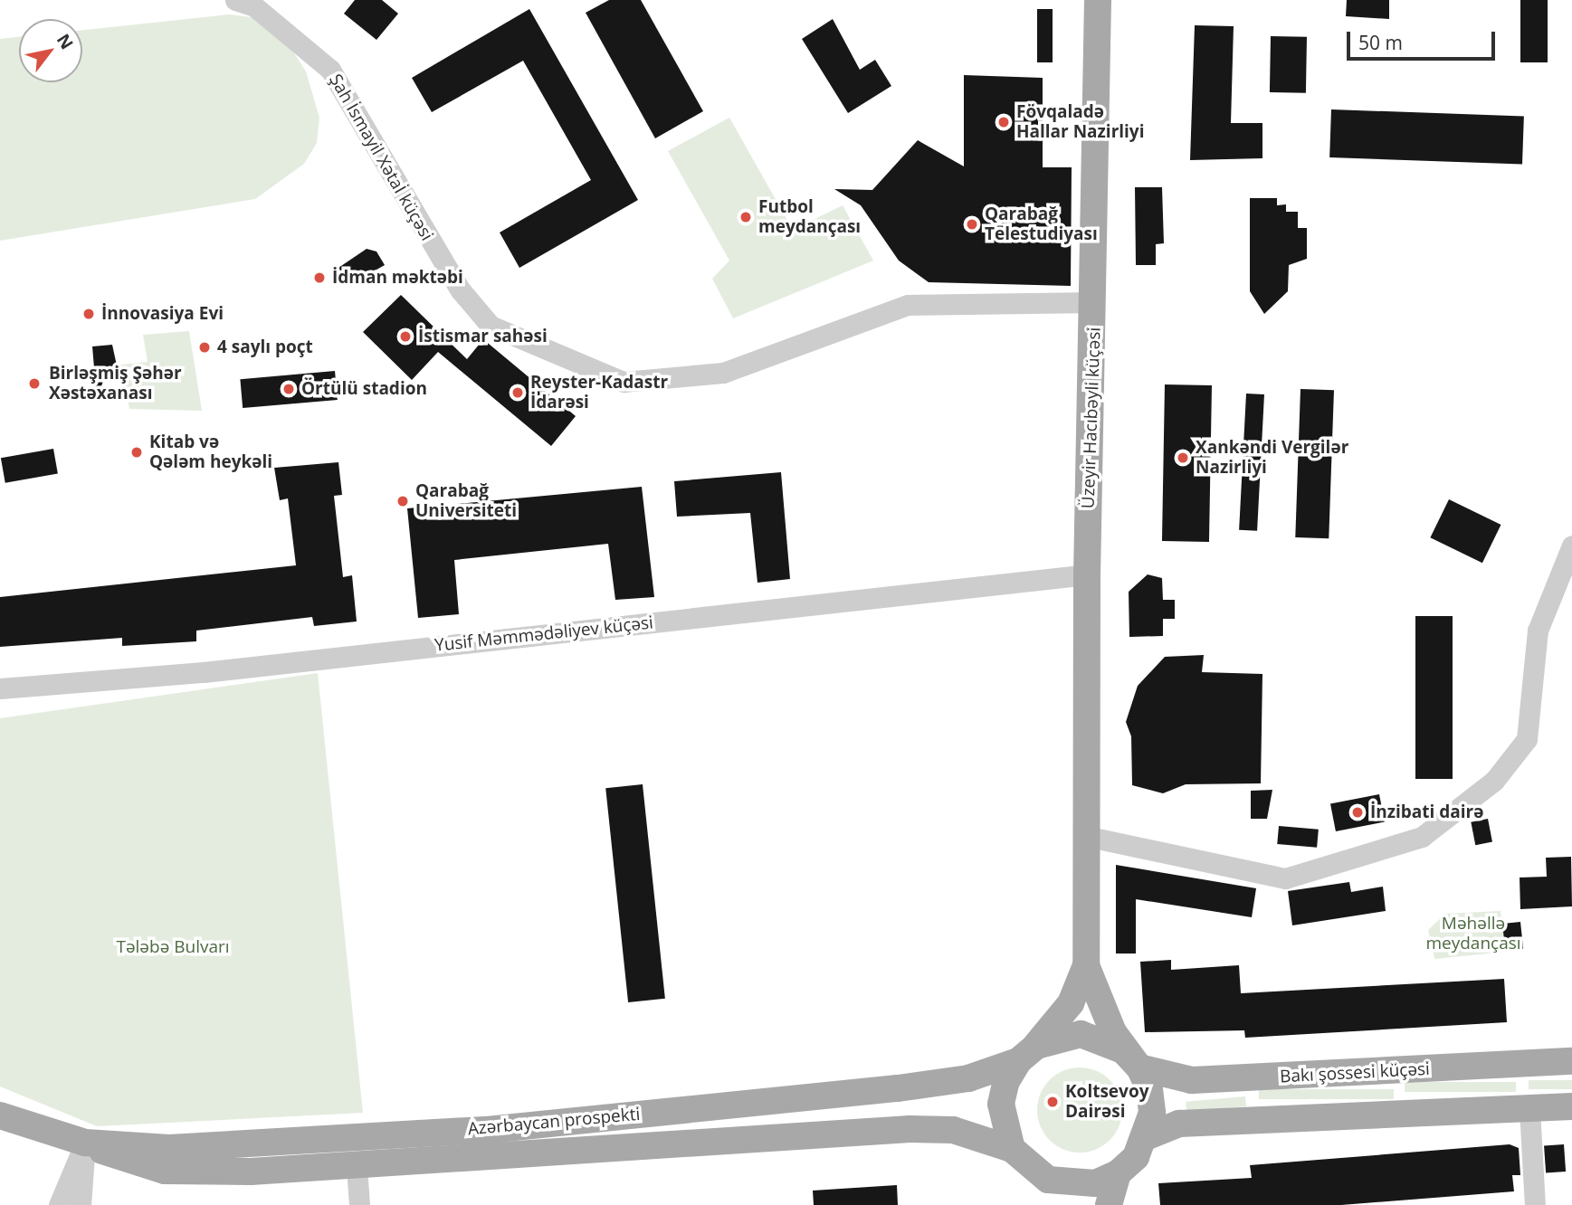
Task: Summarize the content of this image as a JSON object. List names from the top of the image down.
{
  "streets": {
    "main road": ["Üzeyir Hacıbəyli küçəsi", "Bakı şossesi küçəsi", "Azərbaycan prospekti"],
    "street": ["Şah İsmayil Xətaİ küçəsi", "Yusif Məmmədəliyev küçəsi"]
  },
  "crossings": [
    ["Şah İsmayil Xətaİ küçəsi", "Üzeyir Hacıbəyli küçəsi"],
    ["Üzeyir Hacıbəyli küçəsi", "Yusif Məmmədəliyev küçəsi"],
    ["Bakı şossesi küçəsi", "Azərbaycan prospekti"]
  ],
  "parks": ["Məhəllə meydançası", "Tələbə Bulvarı"],
  "places": [
    "Fövqaladə Hallar Nazirliyi",
    "Futbol meydançası",
    "Qarabağ Telestudiyası",
    "İdman məktəbi",
    "İnnovasiya Evi",
    "İstismar sahəsi",
    "4 saylı poçt",
    "Birləşmiş Şəhər Xəstəxanası",
    "Örtülü stadion",
    "Reyster-Kadastr İdarəsi",
    "Kitab və Qələm heykəli",
    "Xankəndi Vergilər Nazirliyi",
    "Qarabağ Universiteti",
    "İnzibati dairə",
    "Koltsevoy Dairəsi"
  ],
  "scale_bar": "50 m",
  "north": "top right"
}
